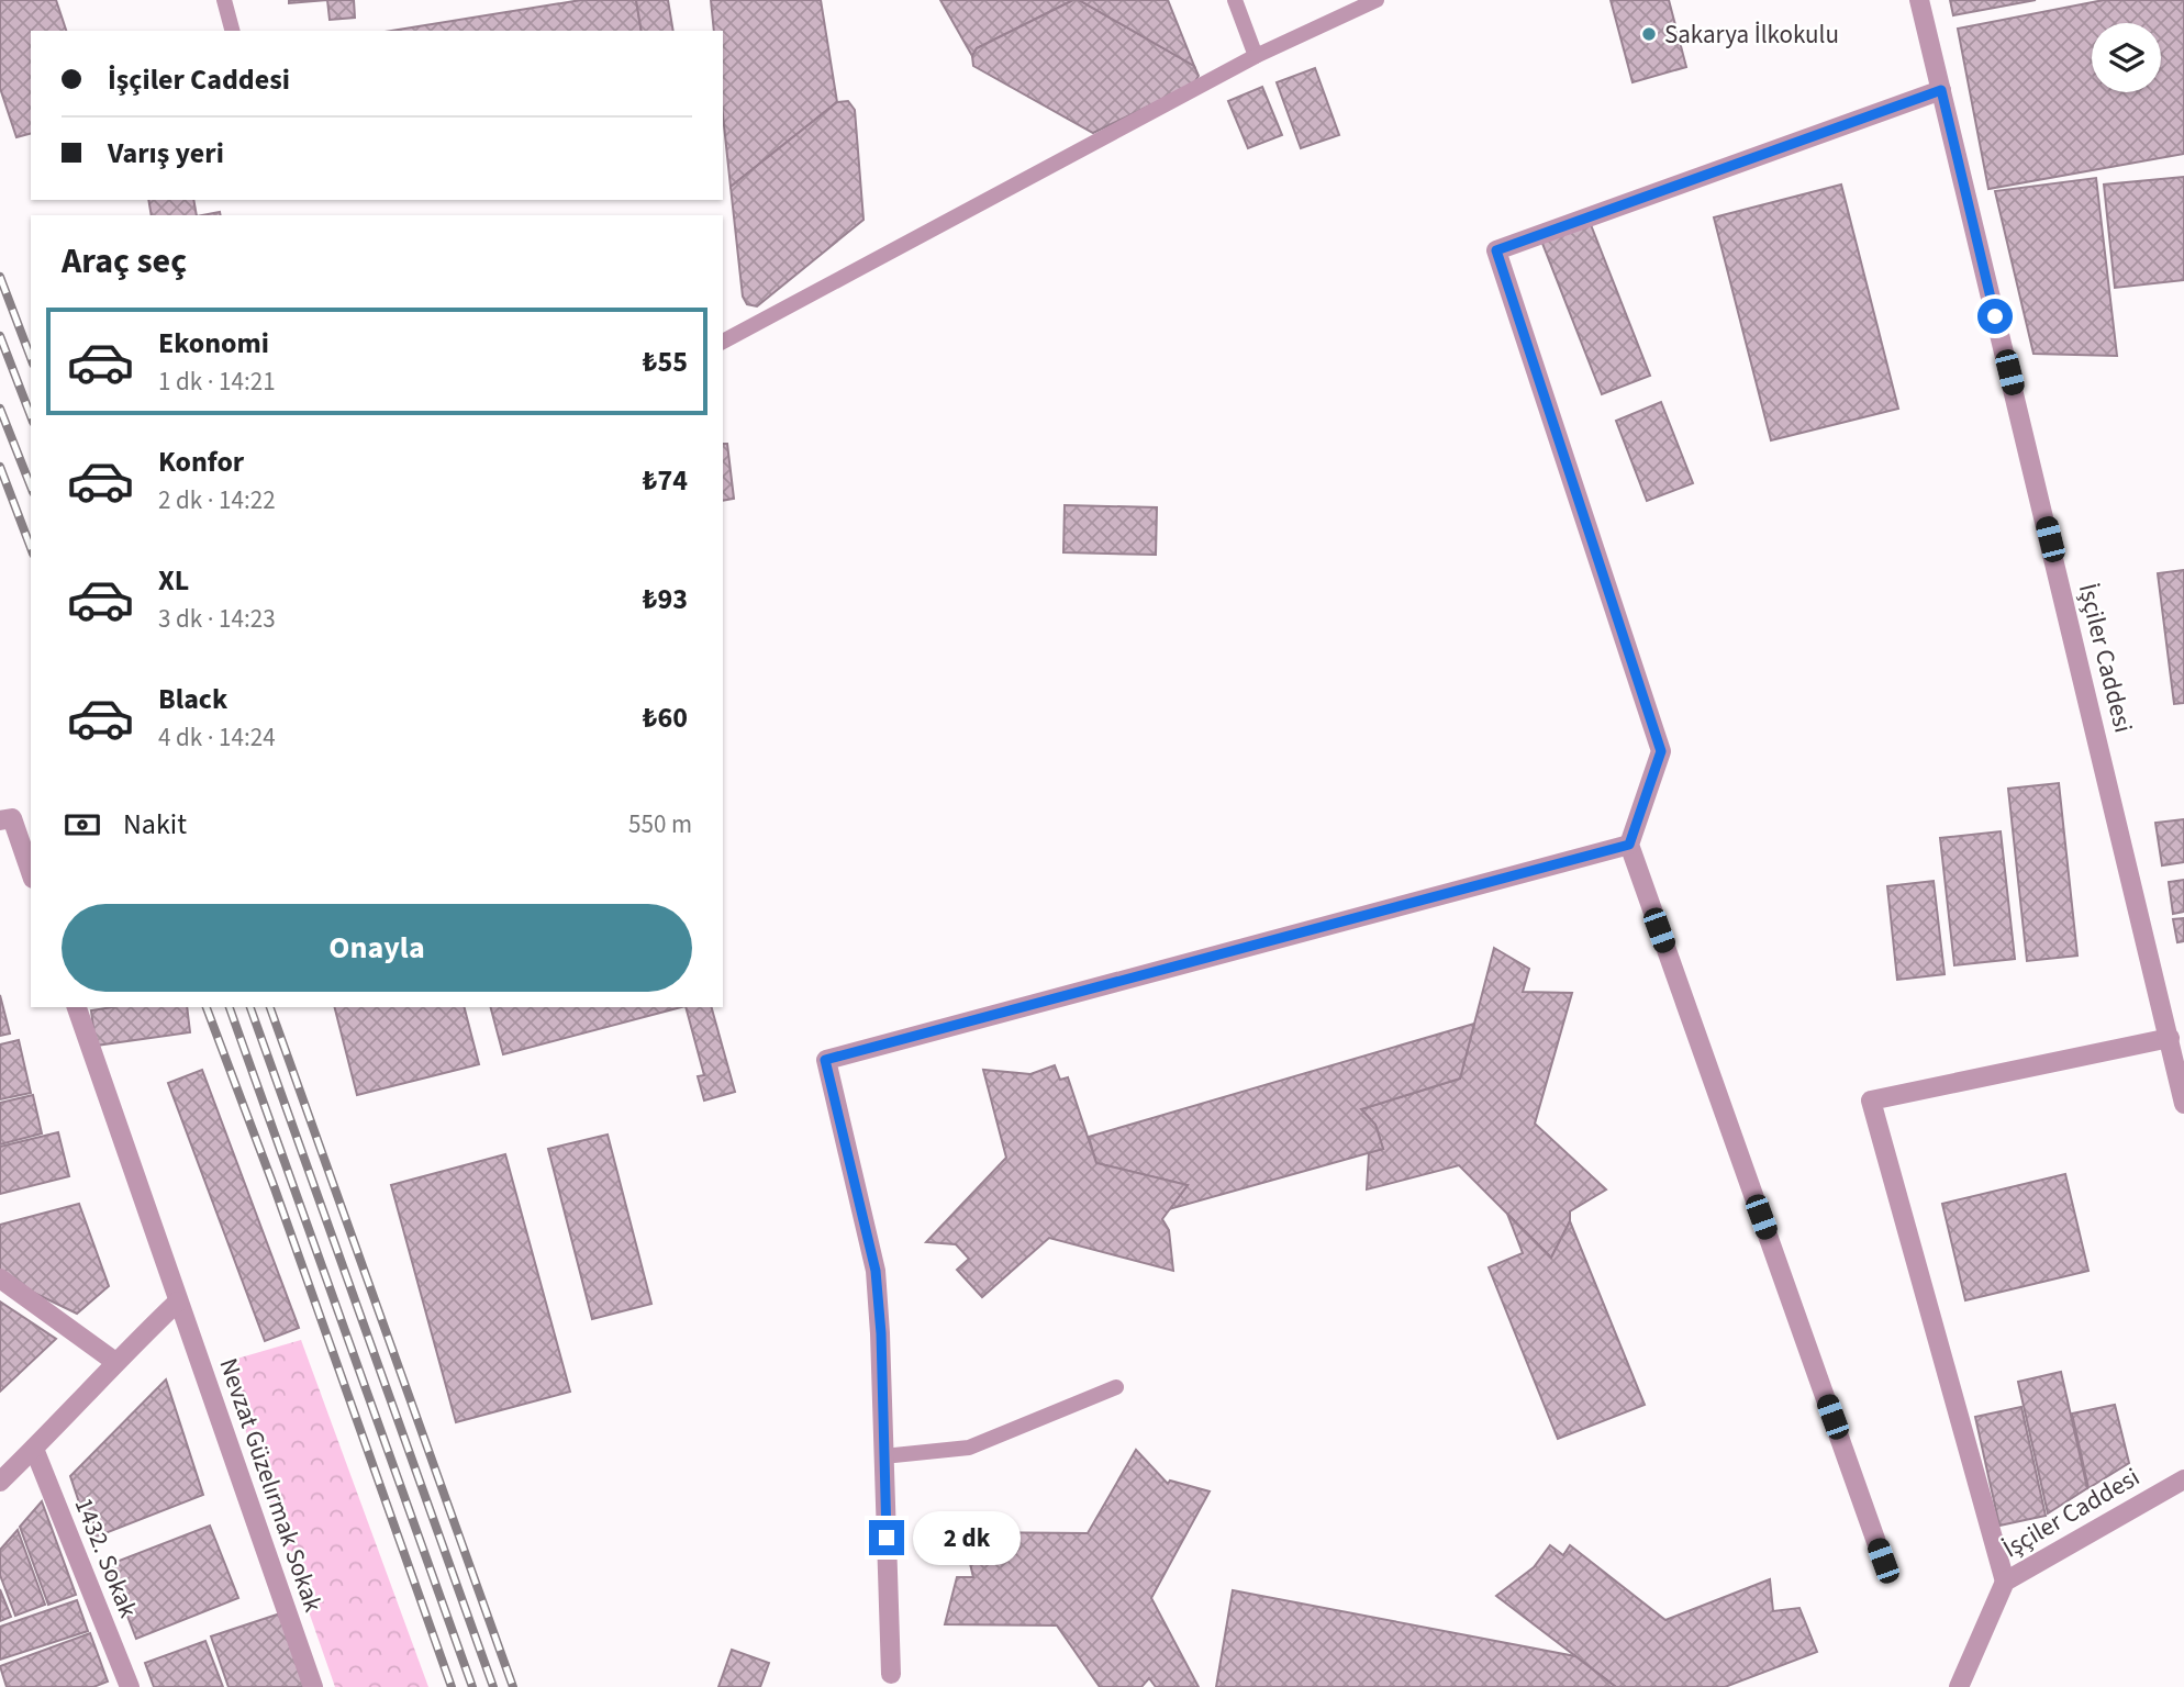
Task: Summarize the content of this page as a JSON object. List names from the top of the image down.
{
  "streets": {
    "street": ["İşçiler Caddesi", "Nevzat Güzelırmak Sokak", "1432. Sokak"]
  },
  "places": ["Sakarya İlkokulu"],
  "page": {
    "banner": ["İşçiler Caddesi", "Varış yeri"],
    "heading": "Araç seç",
    "list": [
      {
        "name": "Ekonomi",
        "note": "1 dk · 14:21",
        "value": "₺55"
      },
      {
        "name": "Konfor",
        "note": "2 dk · 14:22",
        "value": "₺74"
      },
      {
        "name": "XL",
        "note": "3 dk · 14:23",
        "value": "₺93"
      },
      {
        "name": "Black",
        "note": "4 dk · 14:24",
        "value": "₺60"
      }
    ],
    "pay": ["Nakit", "550 m"],
    "buttons": "Onayla",
    "bubble": "2 dk"
  }
}
